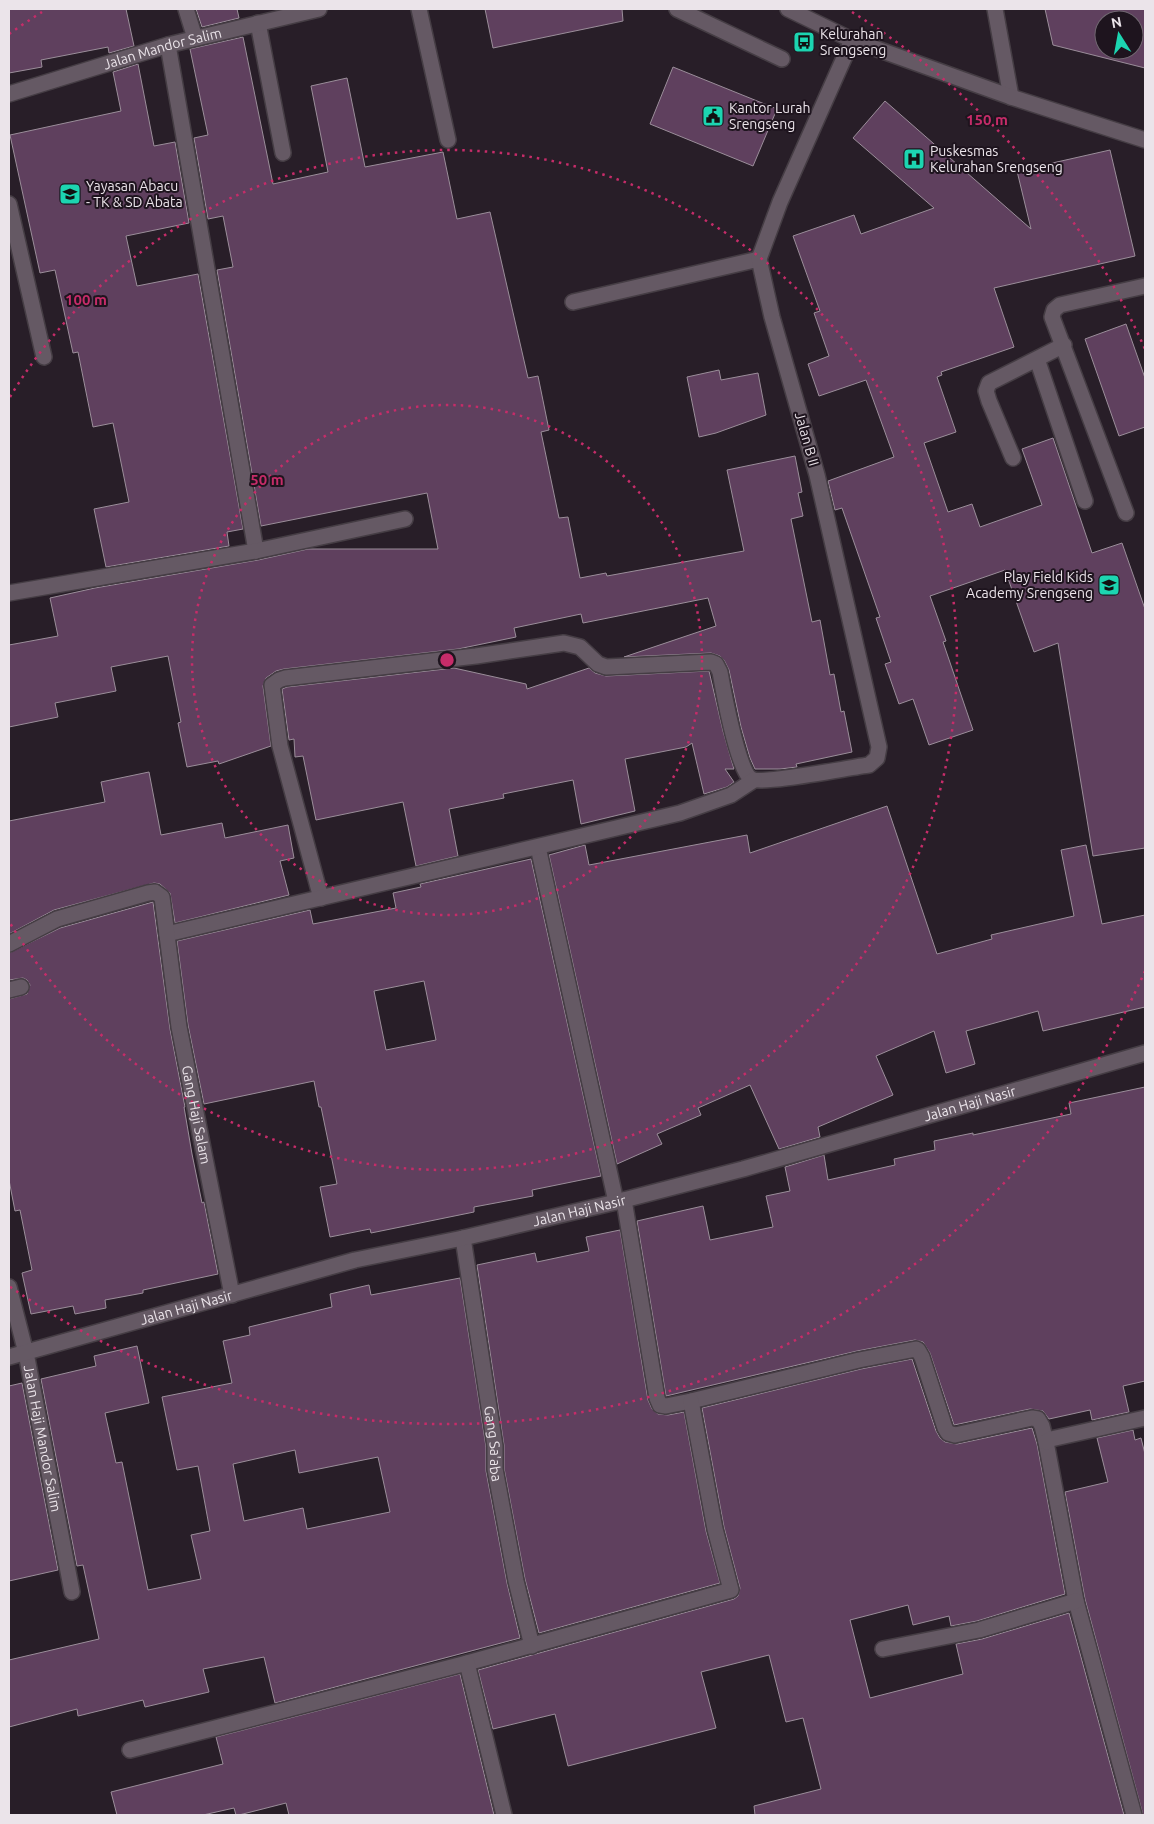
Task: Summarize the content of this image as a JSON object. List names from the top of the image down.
{
  "streets": {
    "street": [
      "Jalan Mandor Salim",
      "Jalan B II",
      "Jalan Haji Nasir",
      "Gang Haji Salam",
      "Jalan Haji Mandor Salim",
      "Gang Sa'aba"
    ]
  },
  "crossings": [
    ["Jalan Haji Nasir", "Gang Haji Salam"],
    ["Jalan Haji Nasir", "Jalan Haji Mandor Salim"],
    ["Jalan Haji Nasir", "Gang Sa'aba"]
  ],
  "places": {
    "bus stop": ["Kelurahan Srengseng"],
    "public building": ["Kantor Lurah Srengseng"],
    "hospital": ["Puskesmas Kelurahan Srengseng"],
    "school or university": ["Yayasan Abacu - TK & SD Abata", "Play Field Kids Academy Srengseng"]
  },
  "north": "top",
  "rings": ["150 m", "100 m", "50 m"]
}
